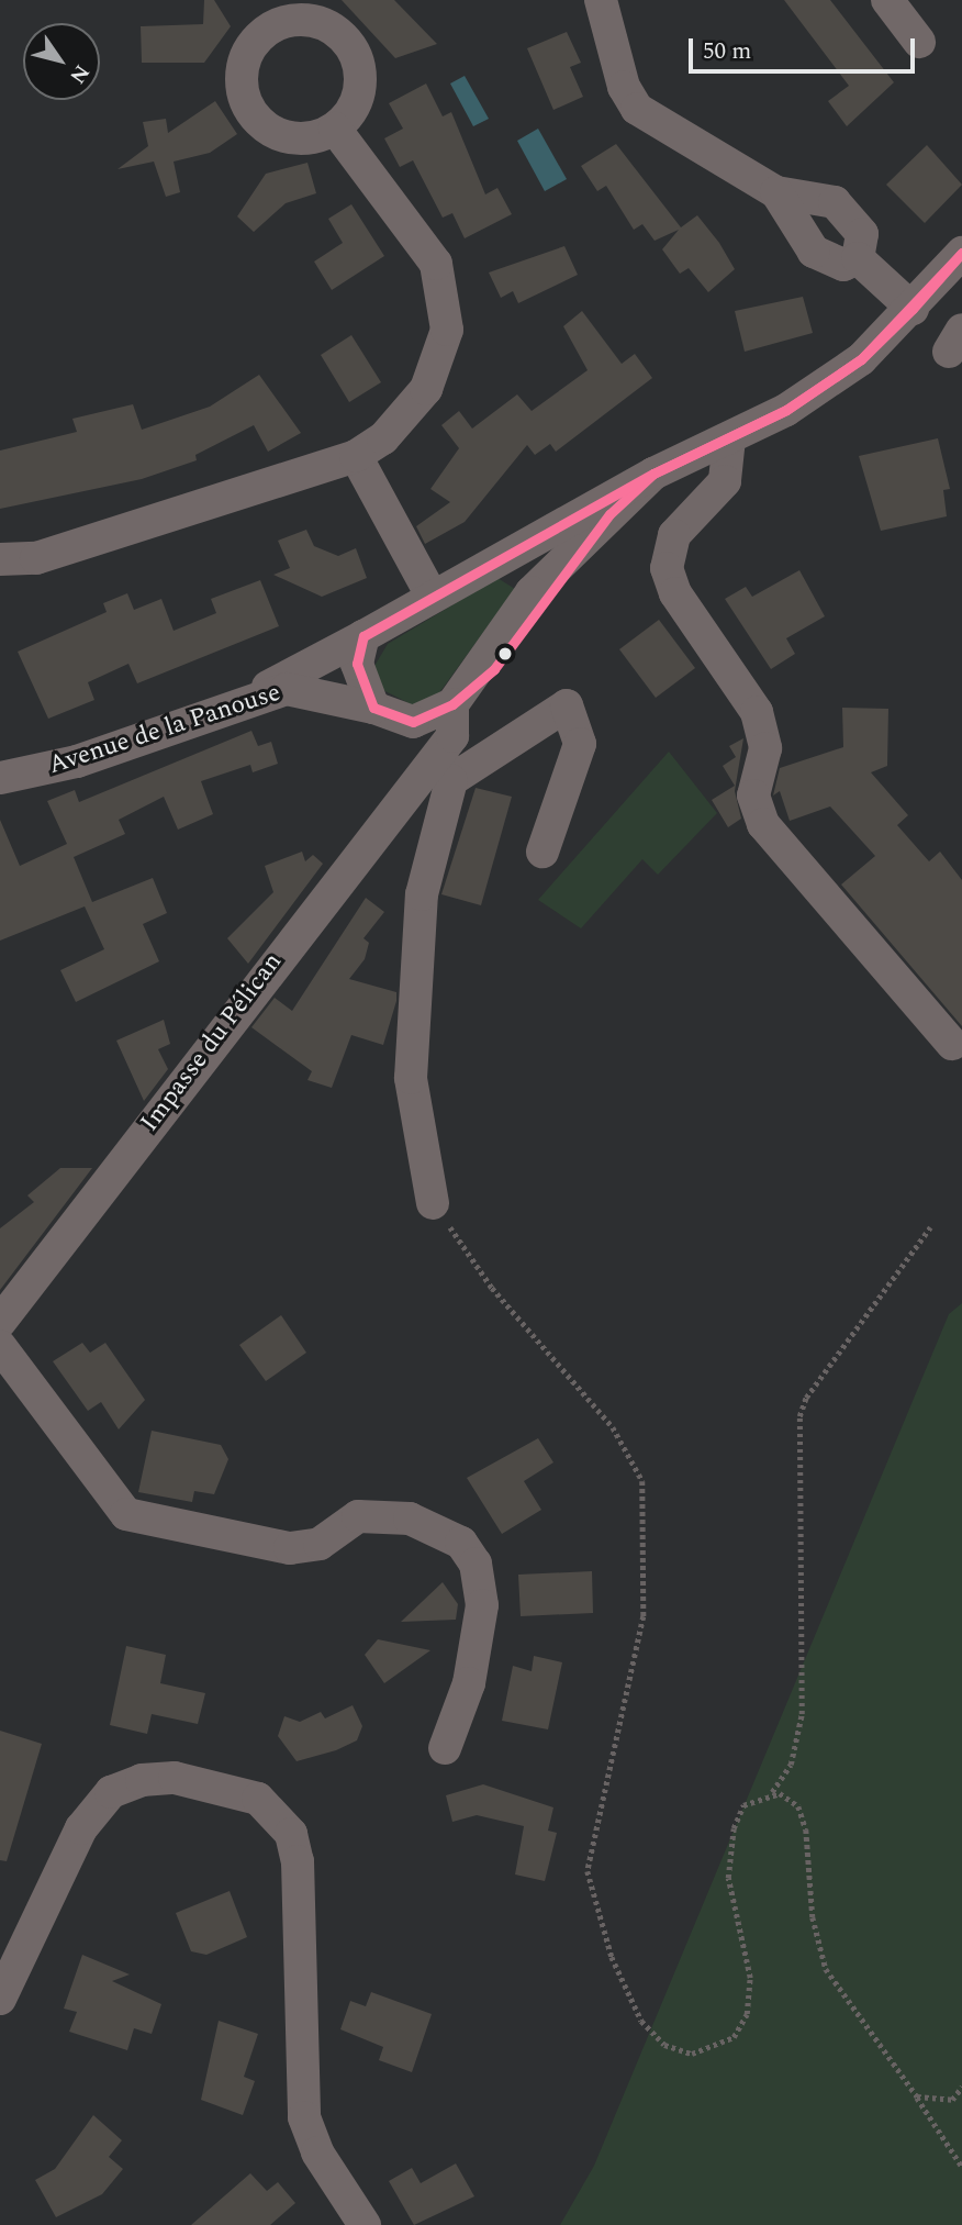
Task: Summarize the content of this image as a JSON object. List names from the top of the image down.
{
  "streets": {
    "street": ["Avenue de la Panouse", "Impasse du Pélican"]
  },
  "scale_bar": "50 m",
  "north": "bottom right"
}
